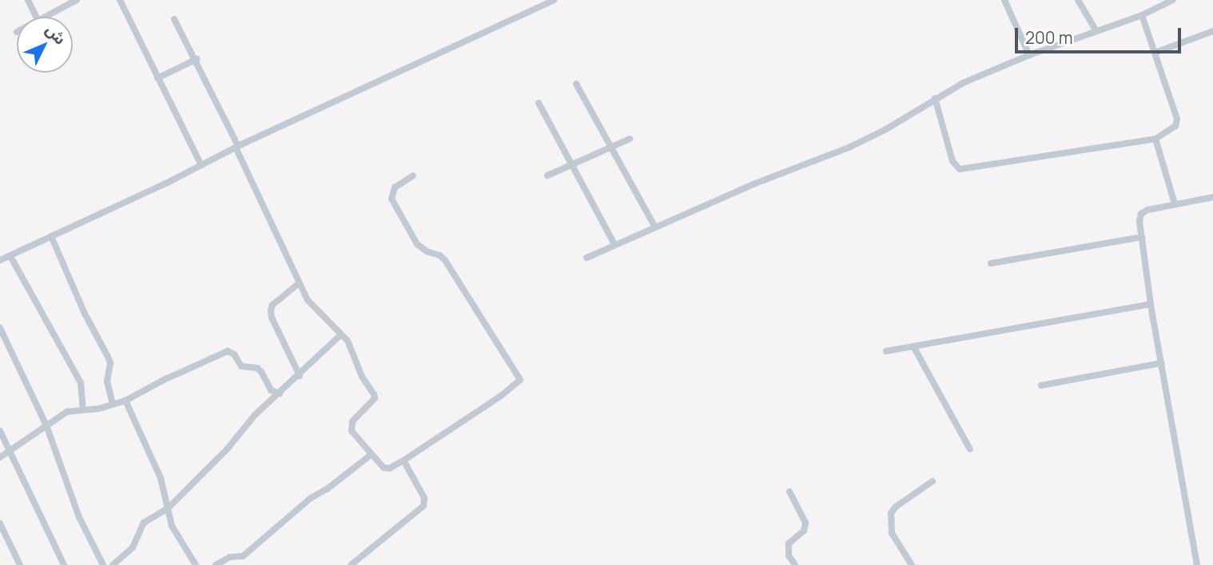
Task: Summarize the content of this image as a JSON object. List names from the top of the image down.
{
  "scale_bar": "200 m",
  "north": "top right"
}
